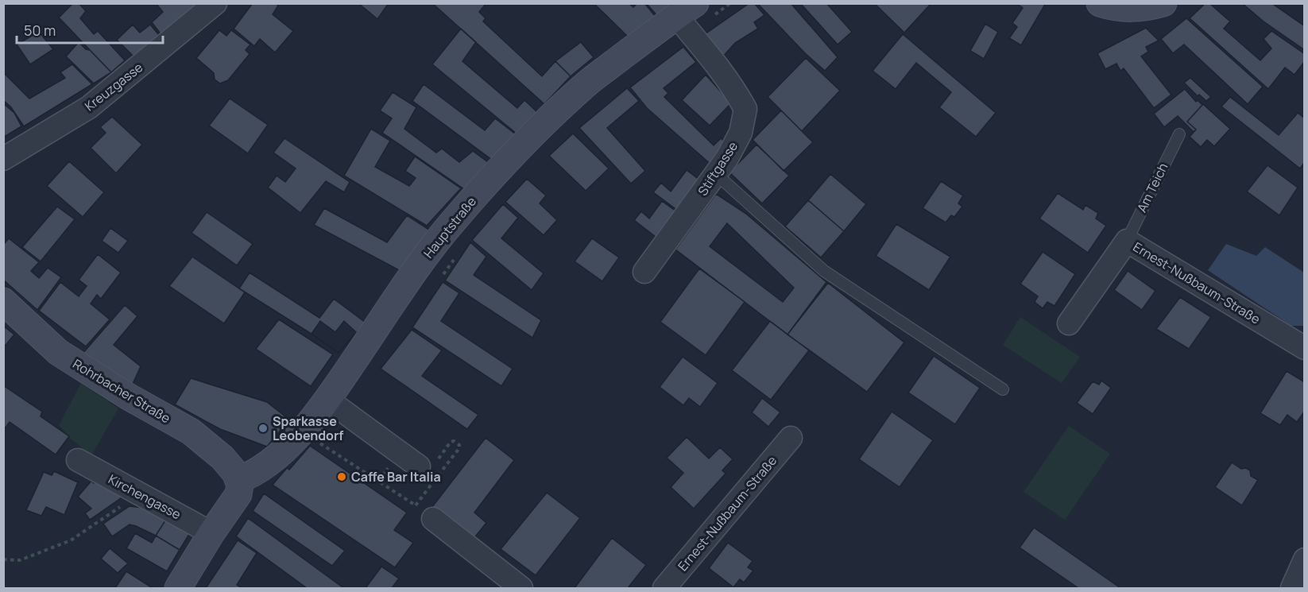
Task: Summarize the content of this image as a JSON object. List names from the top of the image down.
{
  "streets": {
    "street": [
      "Kreuzgasse",
      "Stiftgasse",
      "Hauptstraße",
      "Ernest-Nußbaum-Straße",
      "Rohrbacher Straße",
      "Kirchengasse"
    ],
    "lane": ["Am Teich"]
  },
  "crossings": [
    ["Stiftgasse", "Hauptstraße"],
    ["Am Teich", "Ernest-Nußbaum-Straße"],
    ["Hauptstraße", "Rohrbacher Straße"]
  ],
  "places": ["Sparkasse Leobendorf", "Caffe Bar Italia"],
  "scale_bar": "50 m"
}
